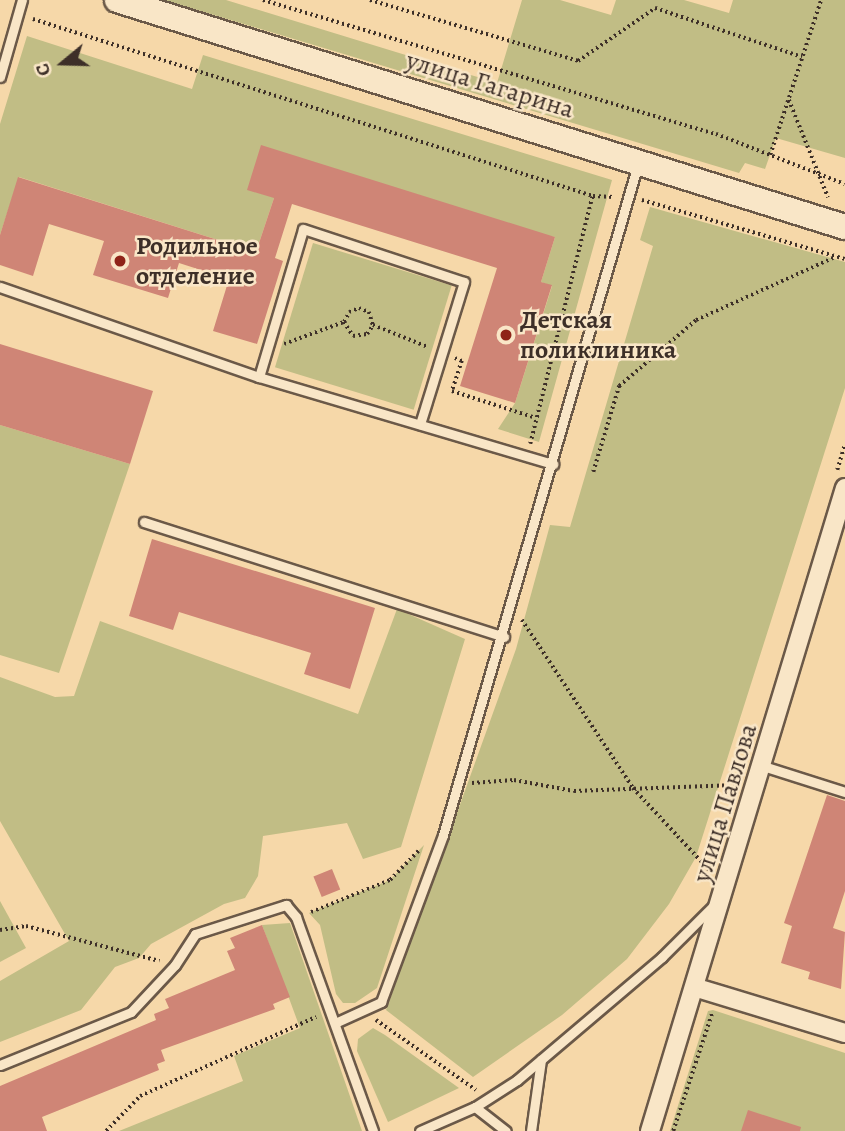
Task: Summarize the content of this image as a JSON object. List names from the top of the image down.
{
  "streets": {
    "main road": ["улица Гагарина"],
    "street": ["улица Павлова"]
  },
  "places": ["Родильное отделение", "Детская поликлиника"],
  "north": "left"
}
